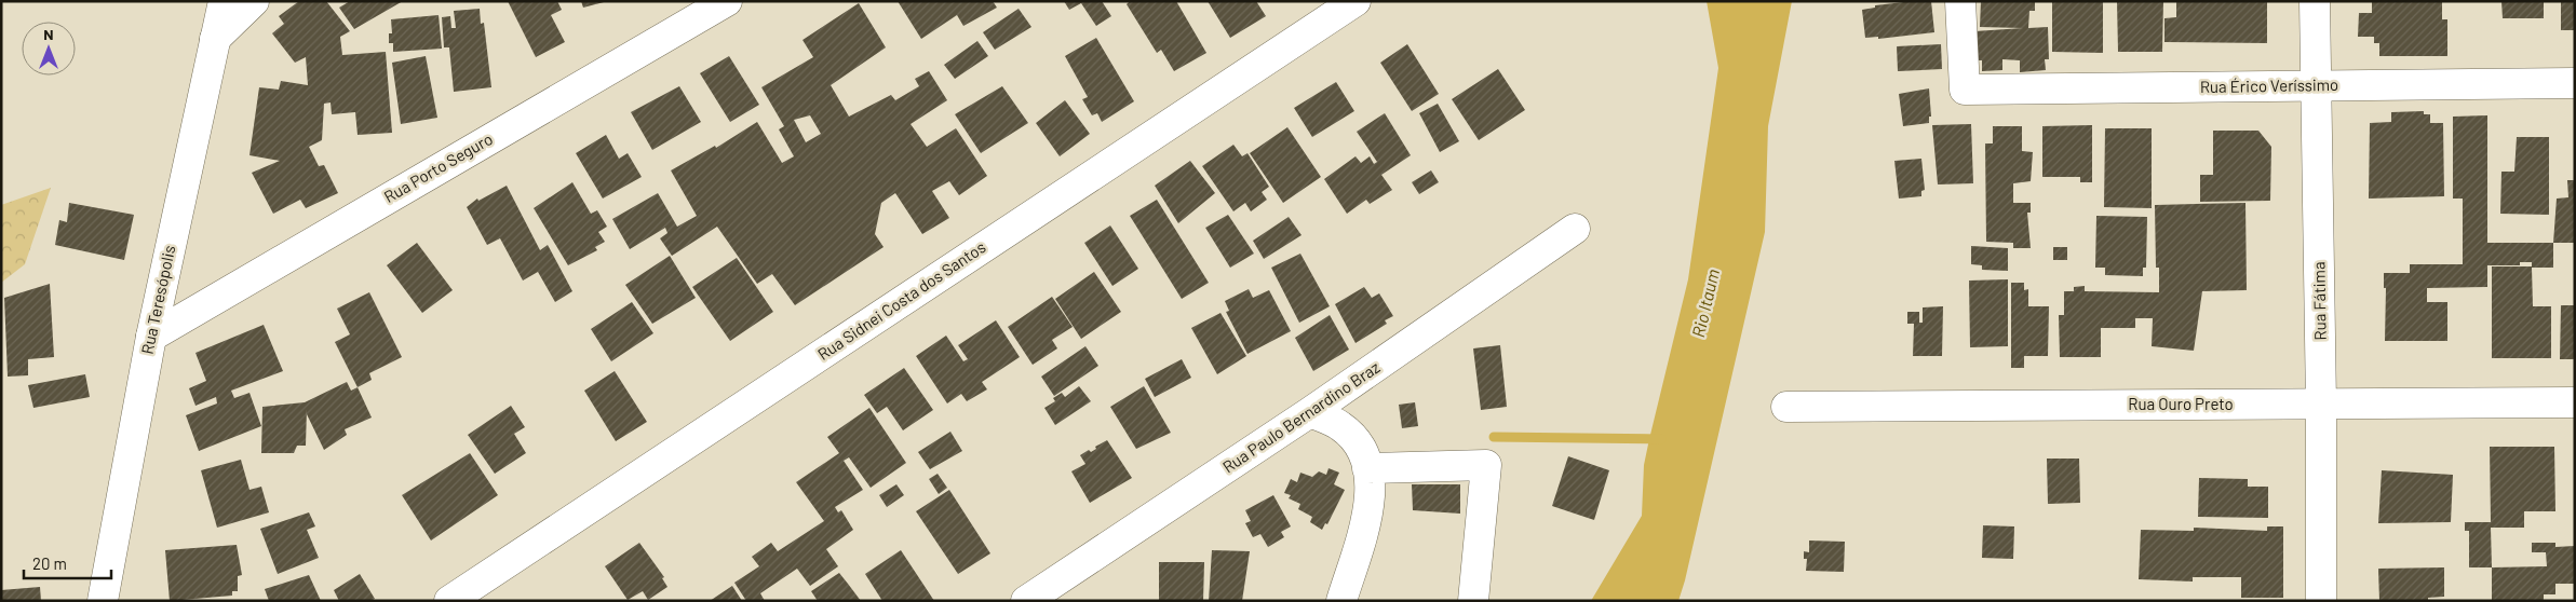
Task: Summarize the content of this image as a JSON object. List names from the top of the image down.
{
  "streets": {
    "street": [
      "Rua Érico Veríssimo",
      "Rua Porto Seguro",
      "Rua Teresópolis",
      "Rua Sidnei Costa dos Santos",
      "Rua Fátima",
      "Rua Ouro Preto",
      "Rua Paulo Bernardino Braz"
    ]
  },
  "crossings": [
    ["Rua Érico Veríssimo", "Rua Fátima"],
    ["Rua Porto Seguro", "Rua Teresópolis"],
    ["Rua Fátima", "Rua Ouro Preto"]
  ],
  "water": ["Rio Itaum"],
  "scale_bar": "20 m",
  "north": "top"
}
